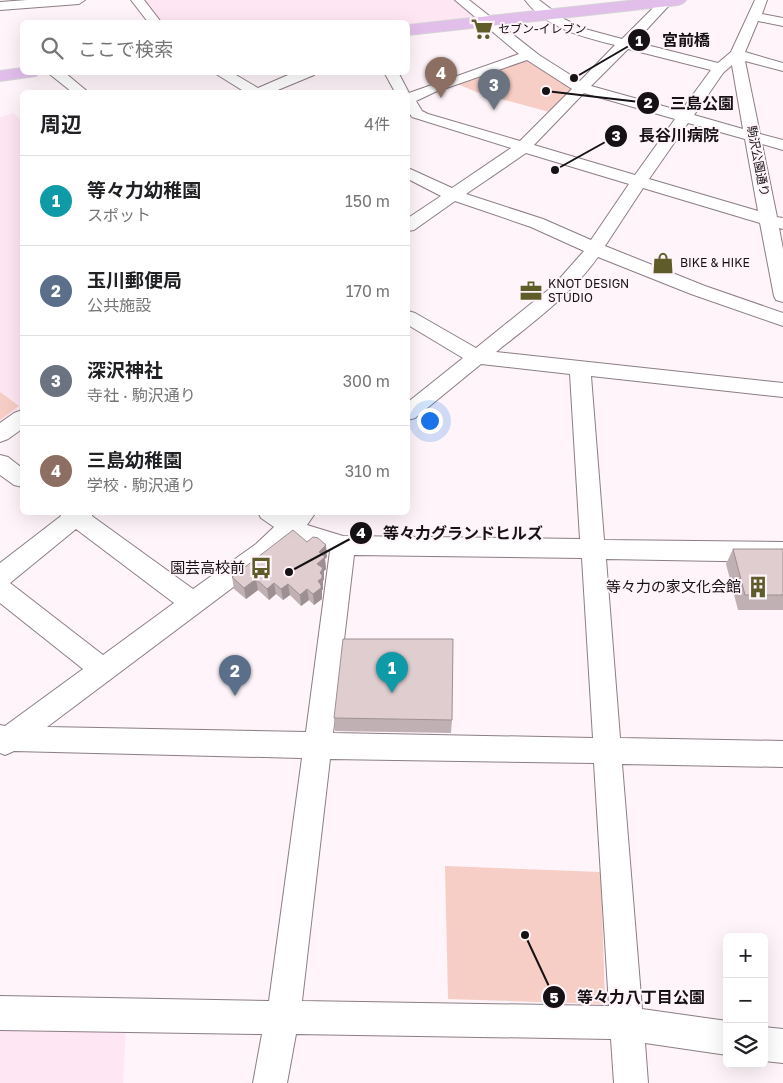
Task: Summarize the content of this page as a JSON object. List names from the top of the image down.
{
  "streets": {
    "street": ["駒沢公園通り"]
  },
  "places": {
    "supermarket": ["セブン-イレブン"],
    "other": [
      "宮前橋",
      "三島公園",
      "長谷川病院",
      "等々力グランドヒルズ",
      "等々力八丁目公園"
    ],
    "shop": ["BIKE & HIKE"],
    "office": ["KNOT DESIGN STUDIO"],
    "bus stop": ["園芸高校前"],
    "building": ["等々力の家文化会館"]
  },
  "page": {
    "search": "ここで検索",
    "pins": [
      "4",
      "3",
      "1",
      "2"
    ],
    "heading": ["周辺", "4件"],
    "list": [
      {
        "mark": "1",
        "name": "等々力幼稚園",
        "note": "スポット",
        "value": "150 m"
      },
      {
        "mark": "2",
        "name": "玉川郵便局",
        "note": "公共施設",
        "value": "170 m"
      },
      {
        "mark": "3",
        "name": "深沢神社",
        "note": "寺社 · 駒沢通り",
        "value": "300 m"
      },
      {
        "mark": "4",
        "name": "三島幼稚園",
        "note": "学校 · 駒沢通り",
        "value": "310 m"
      }
    ],
    "map_buttons": ["+", "−"]
  }
}
